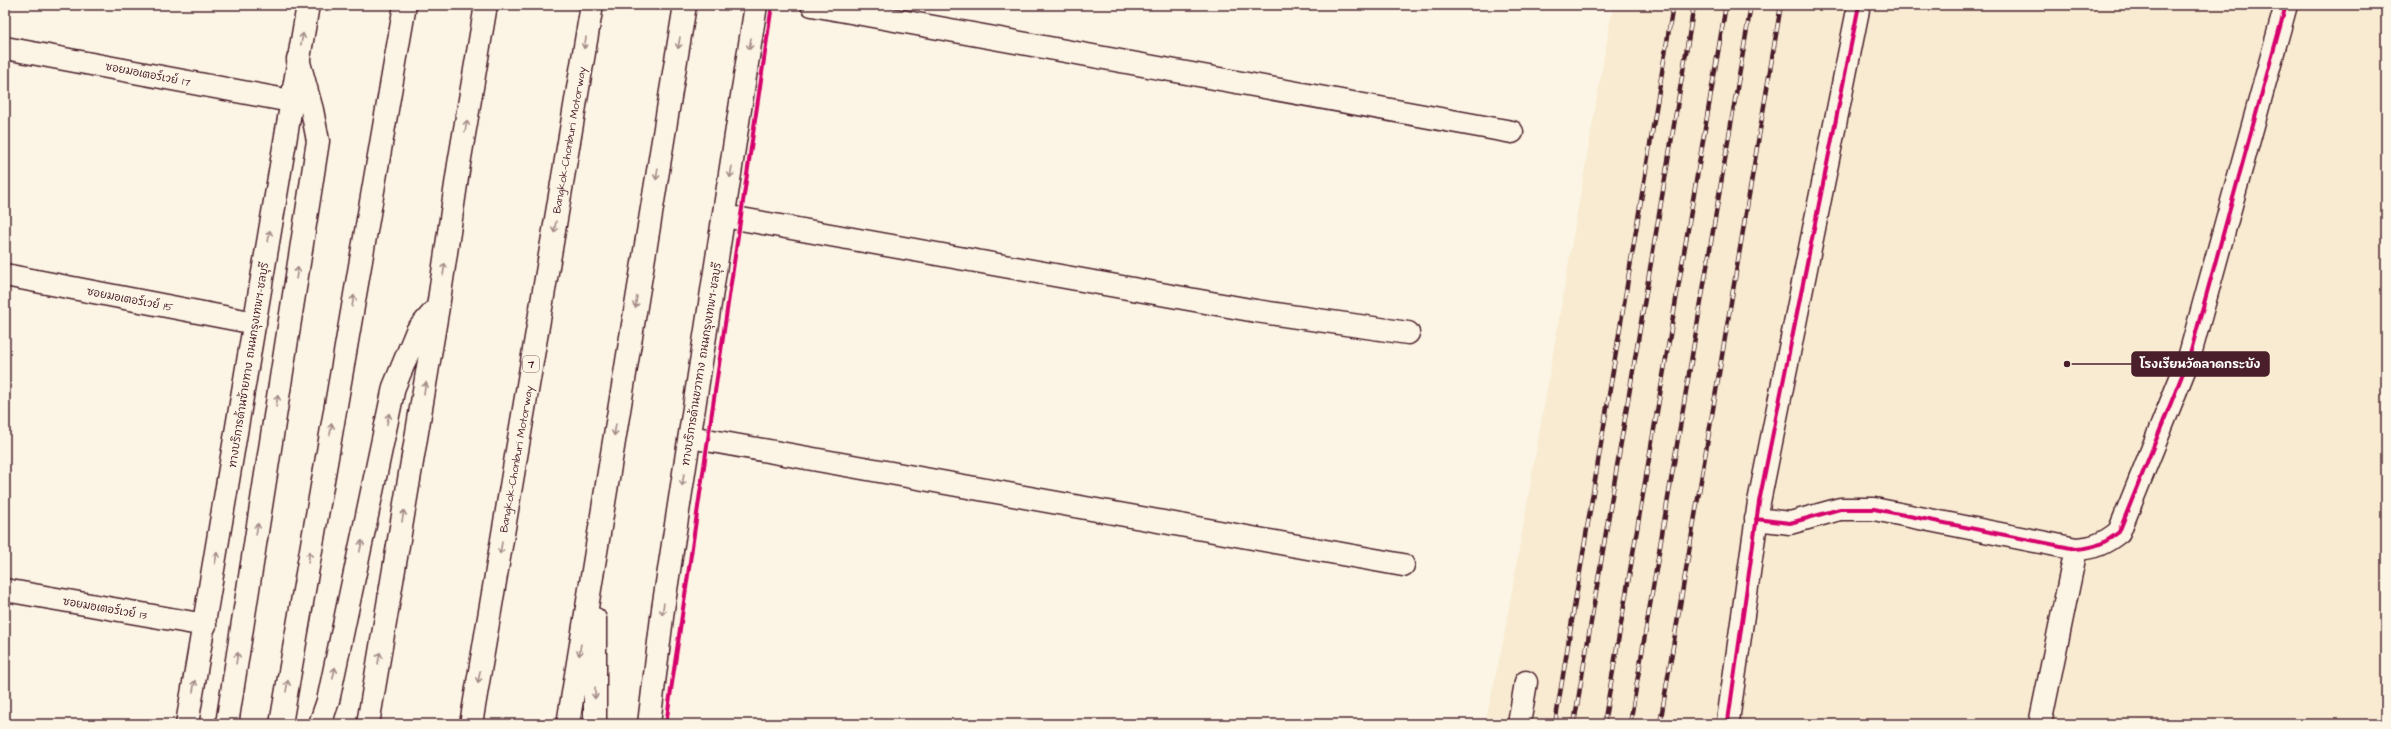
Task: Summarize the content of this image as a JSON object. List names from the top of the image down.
{
  "streets": {
    "main road": [
      "ซอยมอเตอร์เวย์ 17",
      "Bangkok-Chonburi Motorway",
      "ซอยมอเตอร์เวย์ 15",
      "7",
      "ทางบริการด้านขวาทาง ถนนกรุงเทพฯ-ชลบุรี",
      "ทางบริการด้านซ้ายทาง ถนนกรุงเทพฯ-ชลบุรี",
      "ซอยมอเตอร์เวย์ 13"
    ]
  },
  "crossings": [
    ["ซอยมอเตอร์เวย์ 17", "ทางบริการด้านซ้ายทาง ถนนกรุงเทพฯ-ชลบุรี"],
    ["ซอยมอเตอร์เวย์ 15", "ทางบริการด้านซ้ายทาง ถนนกรุงเทพฯ-ชลบุรี"],
    ["ทางบริการด้านซ้ายทาง ถนนกรุงเทพฯ-ชลบุรี", "ซอยมอเตอร์เวย์ 13"]
  ],
  "places": ["โรงเรียนวัดลาดกระบัง"]
}
